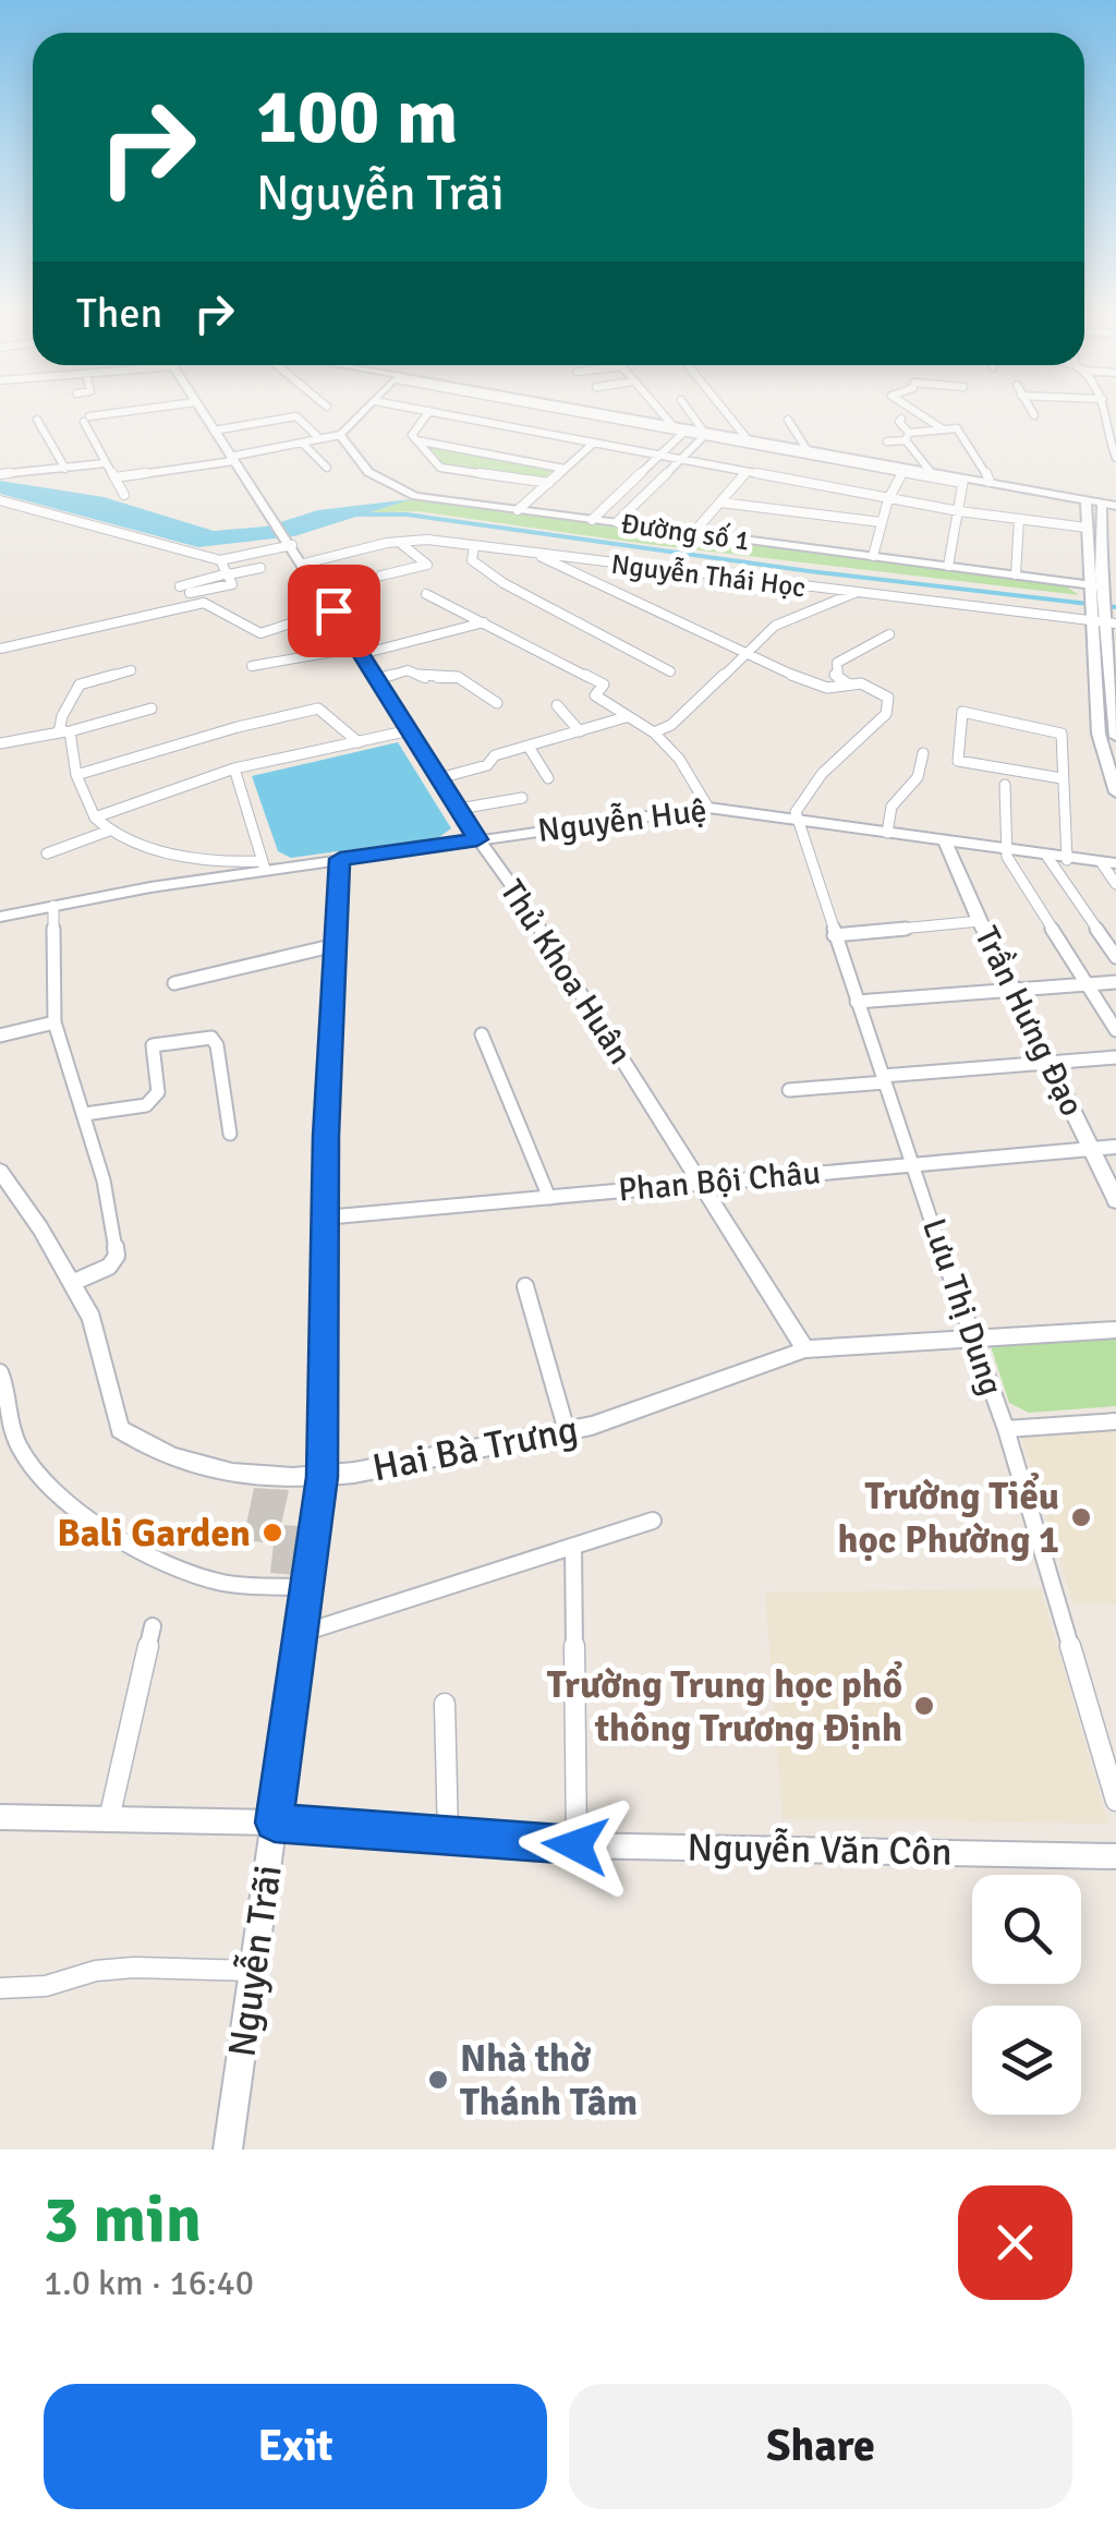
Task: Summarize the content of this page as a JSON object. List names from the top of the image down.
{
  "streets": {
    "main road": [
      "Nguyễn Huệ",
      "Thủ Khoa Huân",
      "Trần Hưng Đạo",
      "Nguyễn Trãi"
    ],
    "street": [
      "Đường số 1",
      "Nguyễn Thái Học",
      "Phan Bội Châu",
      "Lưu Thị Dung",
      "Hai Bà Trưng",
      "Nguyễn Văn Côn"
    ]
  },
  "crossings": [
    ["Nguyễn Thái Học", "Thủ Khoa Huân"],
    ["Nguyễn Huệ", "Thủ Khoa Huân"],
    ["Nguyễn Huệ", "Trần Hưng Đạo"],
    ["Nguyễn Huệ", "Lưu Thị Dung"],
    ["Nguyễn Huệ", "Nguyễn Trãi"],
    ["Thủ Khoa Huân", "Phan Bội Châu"],
    ["Thủ Khoa Huân", "Hai Bà Trưng"],
    ["Trần Hưng Đạo", "Phan Bội Châu"],
    ["Phan Bội Châu", "Lưu Thị Dung"],
    ["Phan Bội Châu", "Nguyễn Trãi"],
    ["Lưu Thị Dung", "Hai Bà Trưng"],
    ["Hai Bà Trưng", "Nguyễn Trãi"],
    ["Nguyễn Văn Côn", "Nguyễn Trãi"]
  ],
  "places": [
    "Trường Tiểu học Phường 1",
    "Bali Garden",
    "Trường Trung học phổ thông Trương Định",
    "Nhà thờ Thánh Tâm"
  ],
  "page": {
    "turn": ["100 m", "Nguyễn Trãi"],
    "then": "Then",
    "heading": ["3 min", "1.0 km · 16:40"],
    "buttons": ["Exit", "Share"]
  }
}
